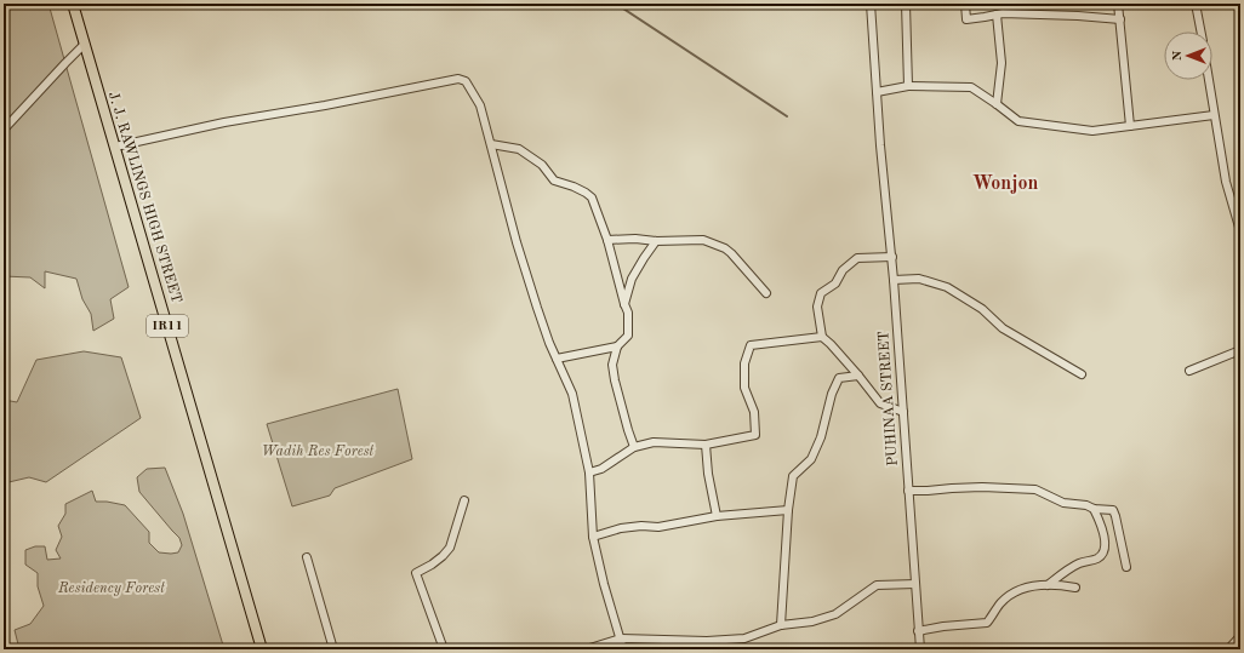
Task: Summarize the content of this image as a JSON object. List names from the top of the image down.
{
  "streets": {
    "main road": ["J. J. RAWLINGS HIGH STREET", "IR11"],
    "street": ["PUHINAA STREET"]
  },
  "districts": ["Wonjon"],
  "parks": ["Wadih Res Forest", "Residency Forest"],
  "north": "left"
}
